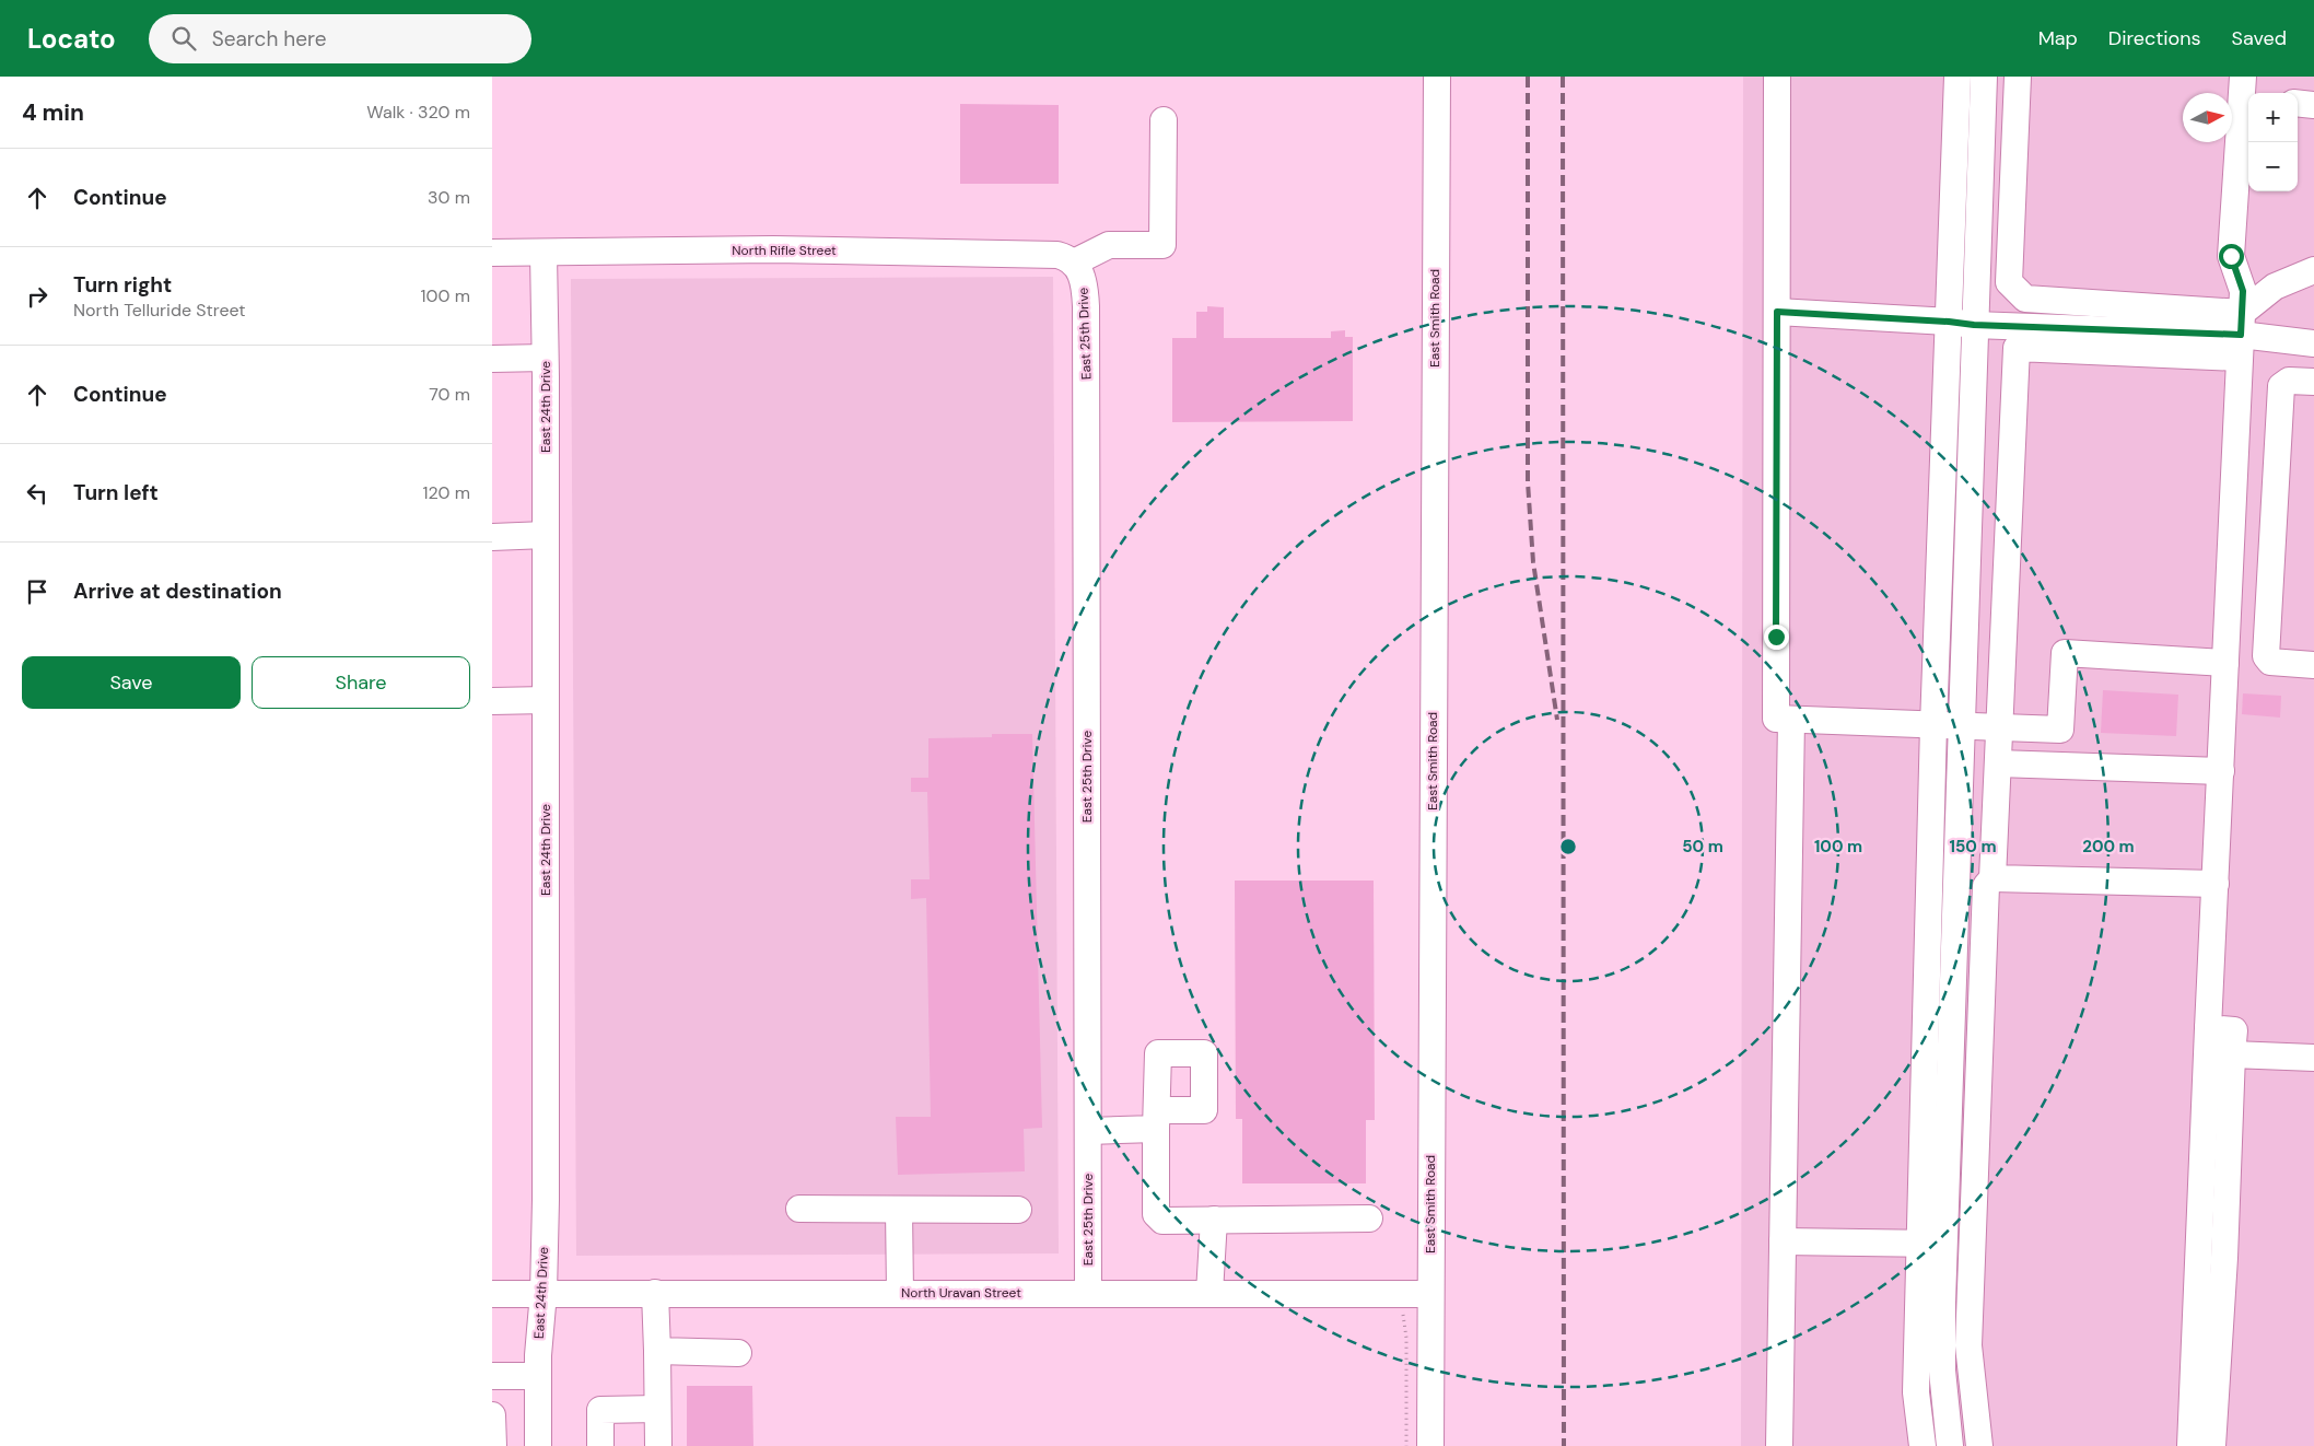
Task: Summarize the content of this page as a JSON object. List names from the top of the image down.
{
  "streets": {
    "street": [
      "North Rifle Street",
      "East Smith Road",
      "East 25th Drive",
      "East 24th Drive",
      "North Uravan Street"
    ]
  },
  "crossings": [
    ["North Rifle Street", "East 25th Drive"],
    ["North Rifle Street", "East 24th Drive"],
    ["East Smith Road", "North Uravan Street"],
    ["East 25th Drive", "North Uravan Street"],
    ["East 24th Drive", "North Uravan Street"]
  ],
  "north": "right",
  "page": {
    "header": "Locato",
    "search": "Search here",
    "nav": ["Map", "Directions", "Saved"],
    "heading": ["4 min", "Walk · 320 m"],
    "map_buttons": ["+", "−"],
    "list": [
      ["Continue", "30 m"],
      ["Turn right", "North Telluride Street", "100 m"],
      ["Continue", "70 m"],
      ["Turn left", "120 m"],
      "Arrive at destination"
    ],
    "buttons": ["Save", "Share"]
  },
  "rings": [
    "50 m",
    "100 m",
    "150 m",
    "200 m"
  ]
}
